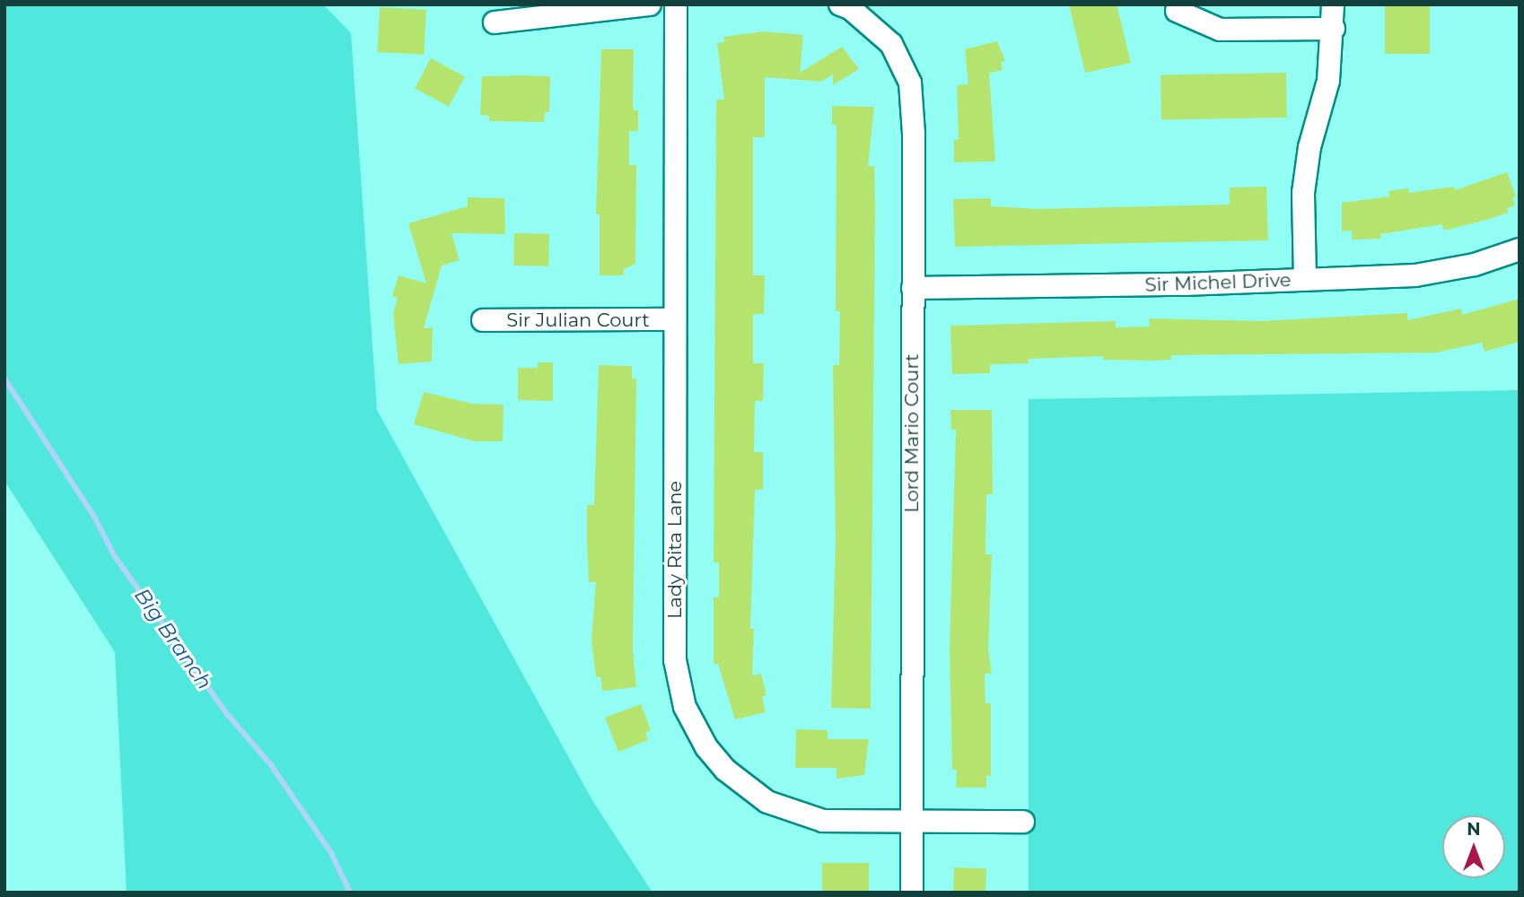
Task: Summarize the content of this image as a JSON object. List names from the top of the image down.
{
  "streets": {
    "street": [
      "Sir Michel Drive",
      "Sir Julian Court",
      "Lord Mario Court",
      "Lady Rita Lane"
    ]
  },
  "crossings": [
    ["Sir Michel Drive", "Lord Mario Court"],
    ["Sir Julian Court", "Lady Rita Lane"],
    ["Lord Mario Court", "Lady Rita Lane"]
  ],
  "water": ["Big Branch"],
  "north": "top"
}
